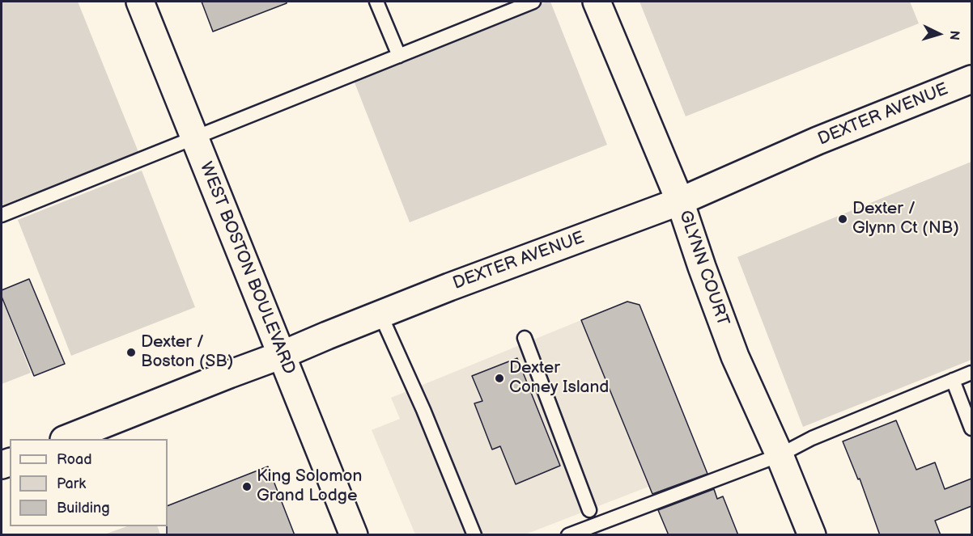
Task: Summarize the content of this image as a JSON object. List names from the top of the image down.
{
  "streets": {
    "street": ["DEXTER AVENUE", "WEST BOSTON BOULEVARD", "GLYNN COURT"]
  },
  "crossings": [
    ["DEXTER AVENUE", "WEST BOSTON BOULEVARD"],
    ["DEXTER AVENUE", "GLYNN COURT"]
  ],
  "places": [
    "Dexter / Glynn Ct (NB)",
    "Dexter / Boston (SB)",
    "Dexter Coney Island",
    "King Solomon Grand Lodge"
  ],
  "legend": ["Road", "Park", "Building"],
  "north": "right"
}
